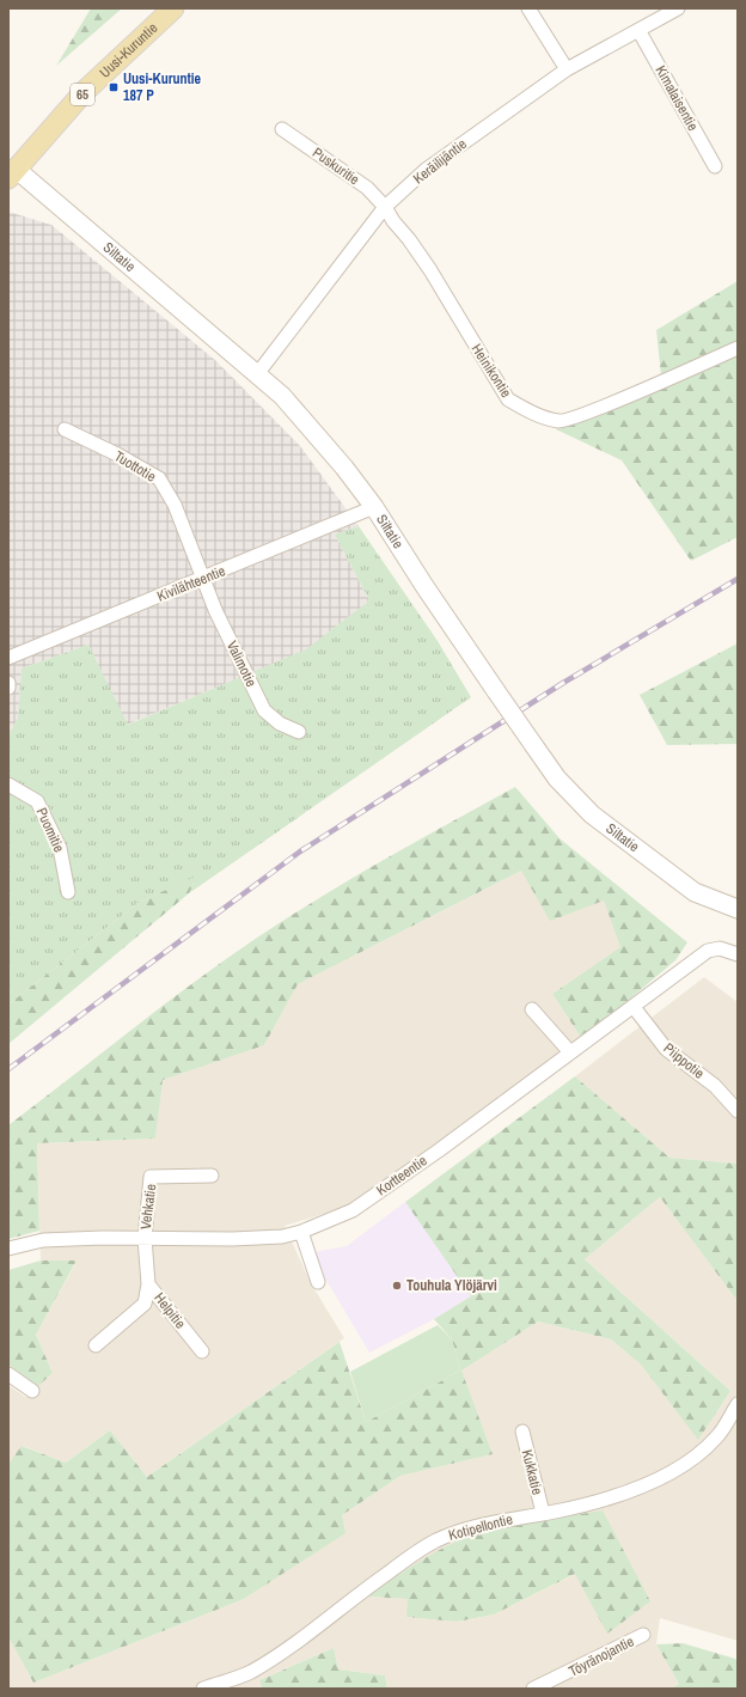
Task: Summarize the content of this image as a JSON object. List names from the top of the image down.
{
  "streets": {
    "main road": ["Uusi-Kuruntie", "65", "Siltatie"],
    "street": [
      "Kimalaisentie",
      "Keräilijäntie",
      "Puskuritie",
      "Heinikontie",
      "Tuottotie",
      "Kivilähteentie",
      "Valimotie",
      "Puomitie",
      "Piippotie",
      "Kortteentie",
      "Vehkatie",
      "Helpitie",
      "Kukkatie",
      "Kotipellontie",
      "Töyränojantie"
    ]
  },
  "crossings": [
    ["Uusi-Kuruntie", "Siltatie"],
    ["Kimalaisentie", "Keräilijäntie"],
    ["Keräilijäntie", "Puskuritie"],
    ["Keräilijäntie", "Siltatie"],
    ["Keräilijäntie", "Heinikontie"],
    ["Puskuritie", "Heinikontie"],
    ["Siltatie", "Kivilähteentie"],
    ["Tuottotie", "Kivilähteentie"],
    ["Tuottotie", "Valimotie"],
    ["Kivilähteentie", "Valimotie"],
    ["Piippotie", "Kortteentie"],
    ["Kortteentie", "Vehkatie"],
    ["Kortteentie", "Helpitie"],
    ["Vehkatie", "Helpitie"],
    ["Kukkatie", "Kotipellontie"]
  ],
  "places": {
    "transit": ["Uusi-Kuruntie 187 P"],
    "other": ["Touhula Ylöjärvi"]
  }
}
